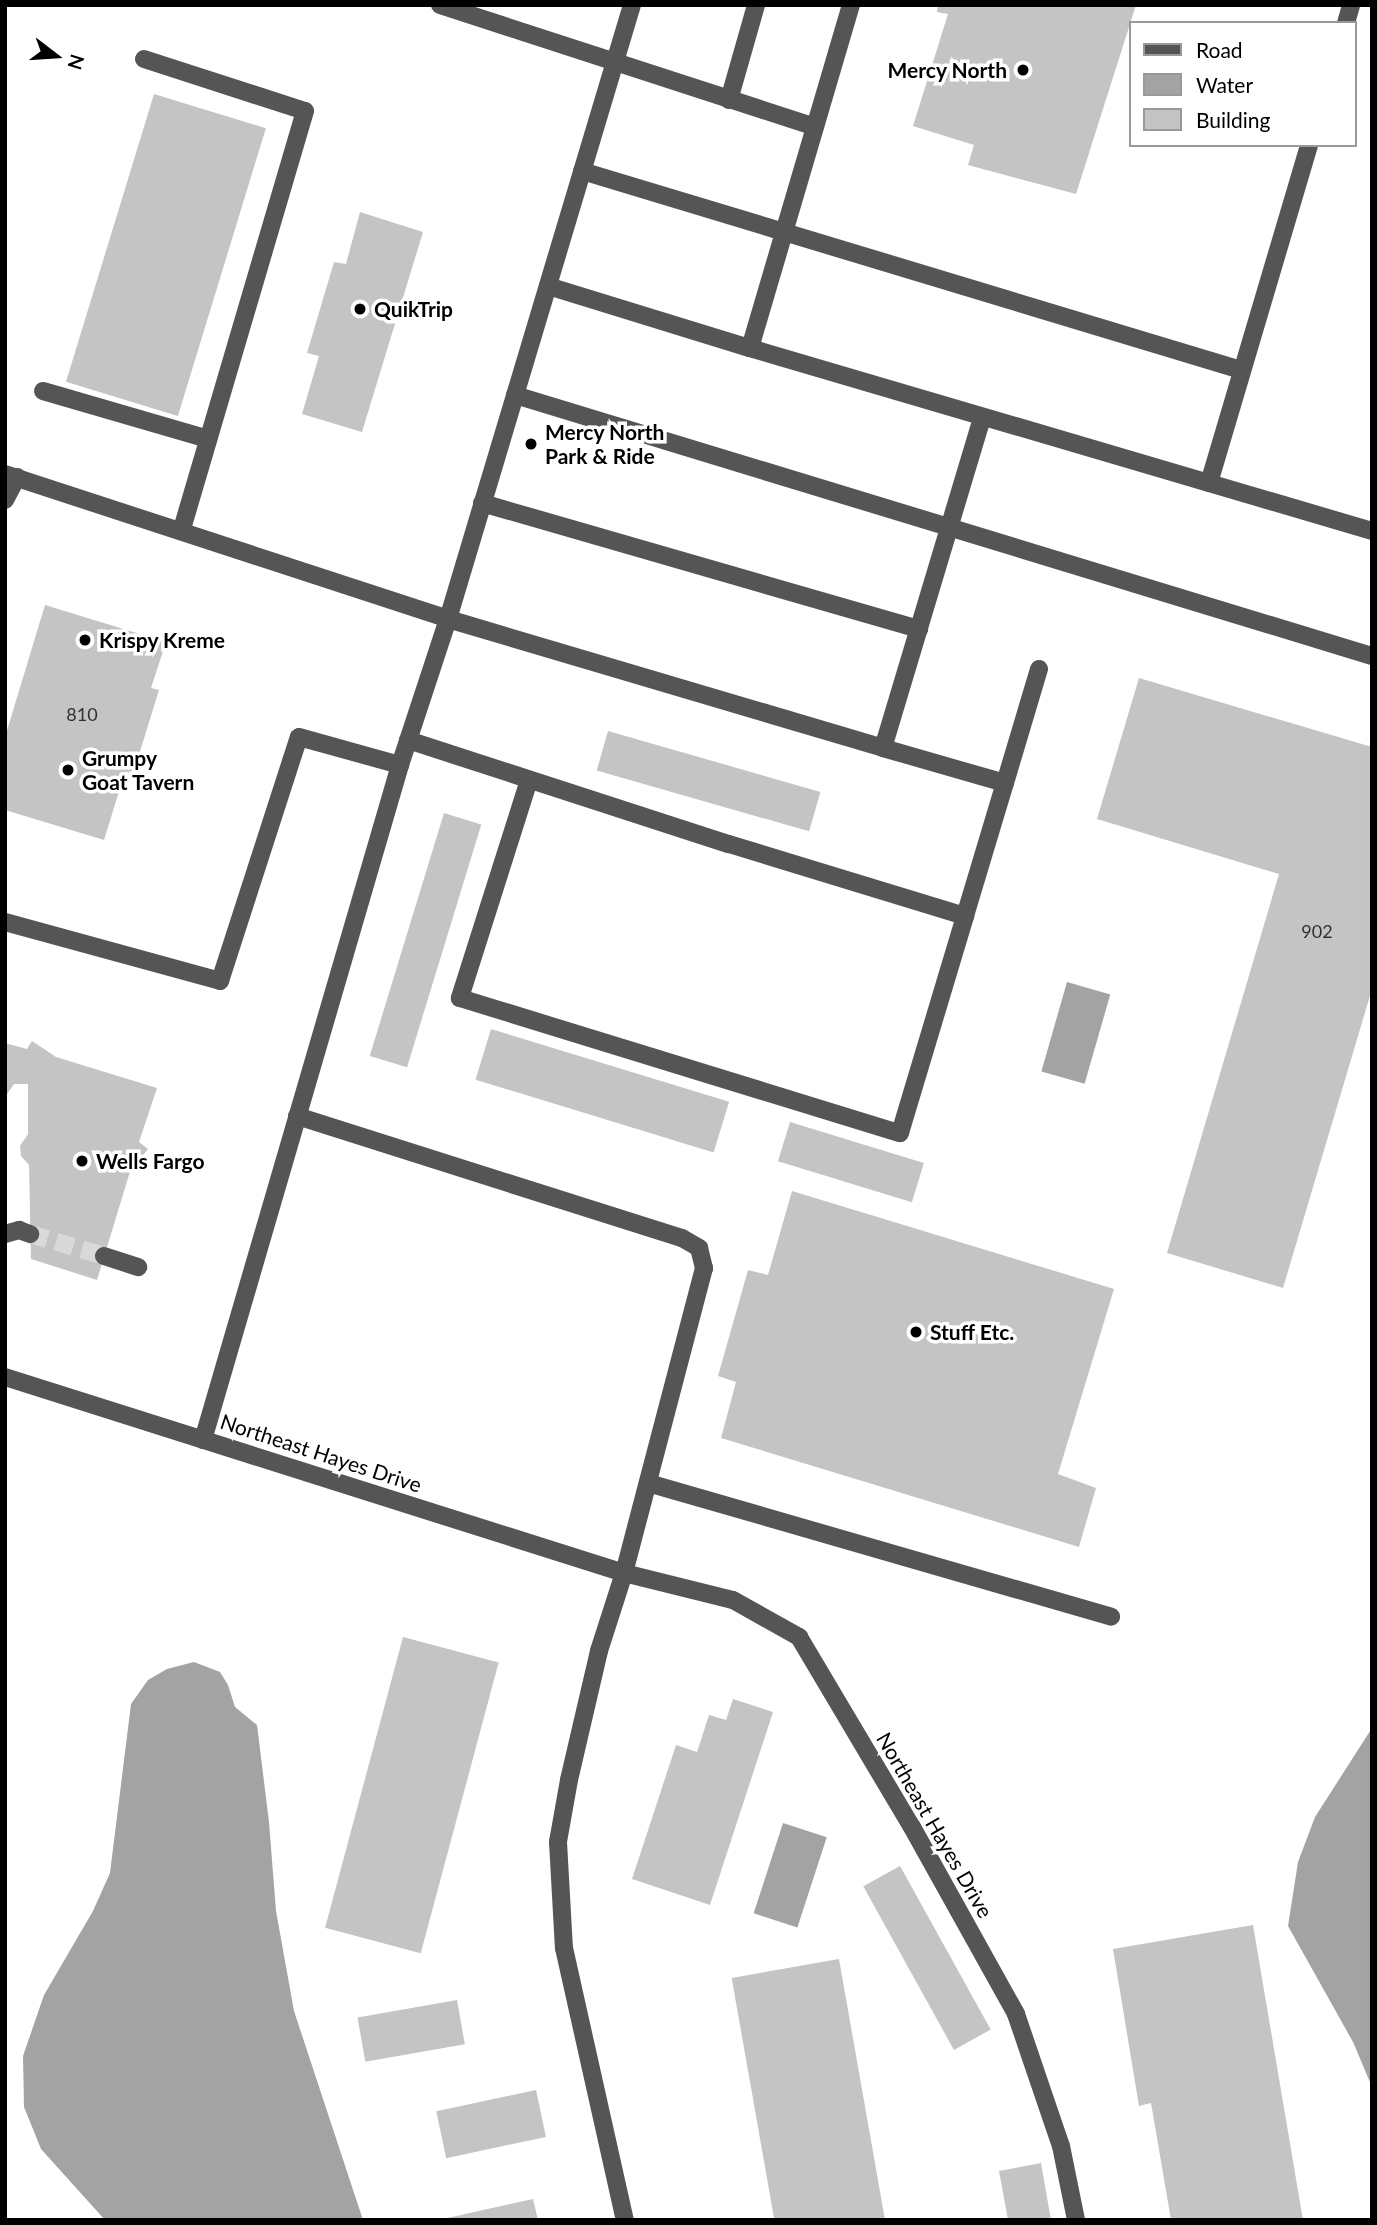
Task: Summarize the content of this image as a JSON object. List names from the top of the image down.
{
  "streets": {
    "street": ["Northeast Hayes Drive"]
  },
  "places": [
    "Mercy North",
    "QuikTrip",
    "Mercy North Park & Ride",
    "Krispy Kreme",
    "Grumpy Goat Tavern",
    "Wells Fargo",
    "Stuff Etc."
  ],
  "house_numbers": ["810", "902"],
  "legend": ["Road", "Water", "Building"],
  "north": "right"
}
